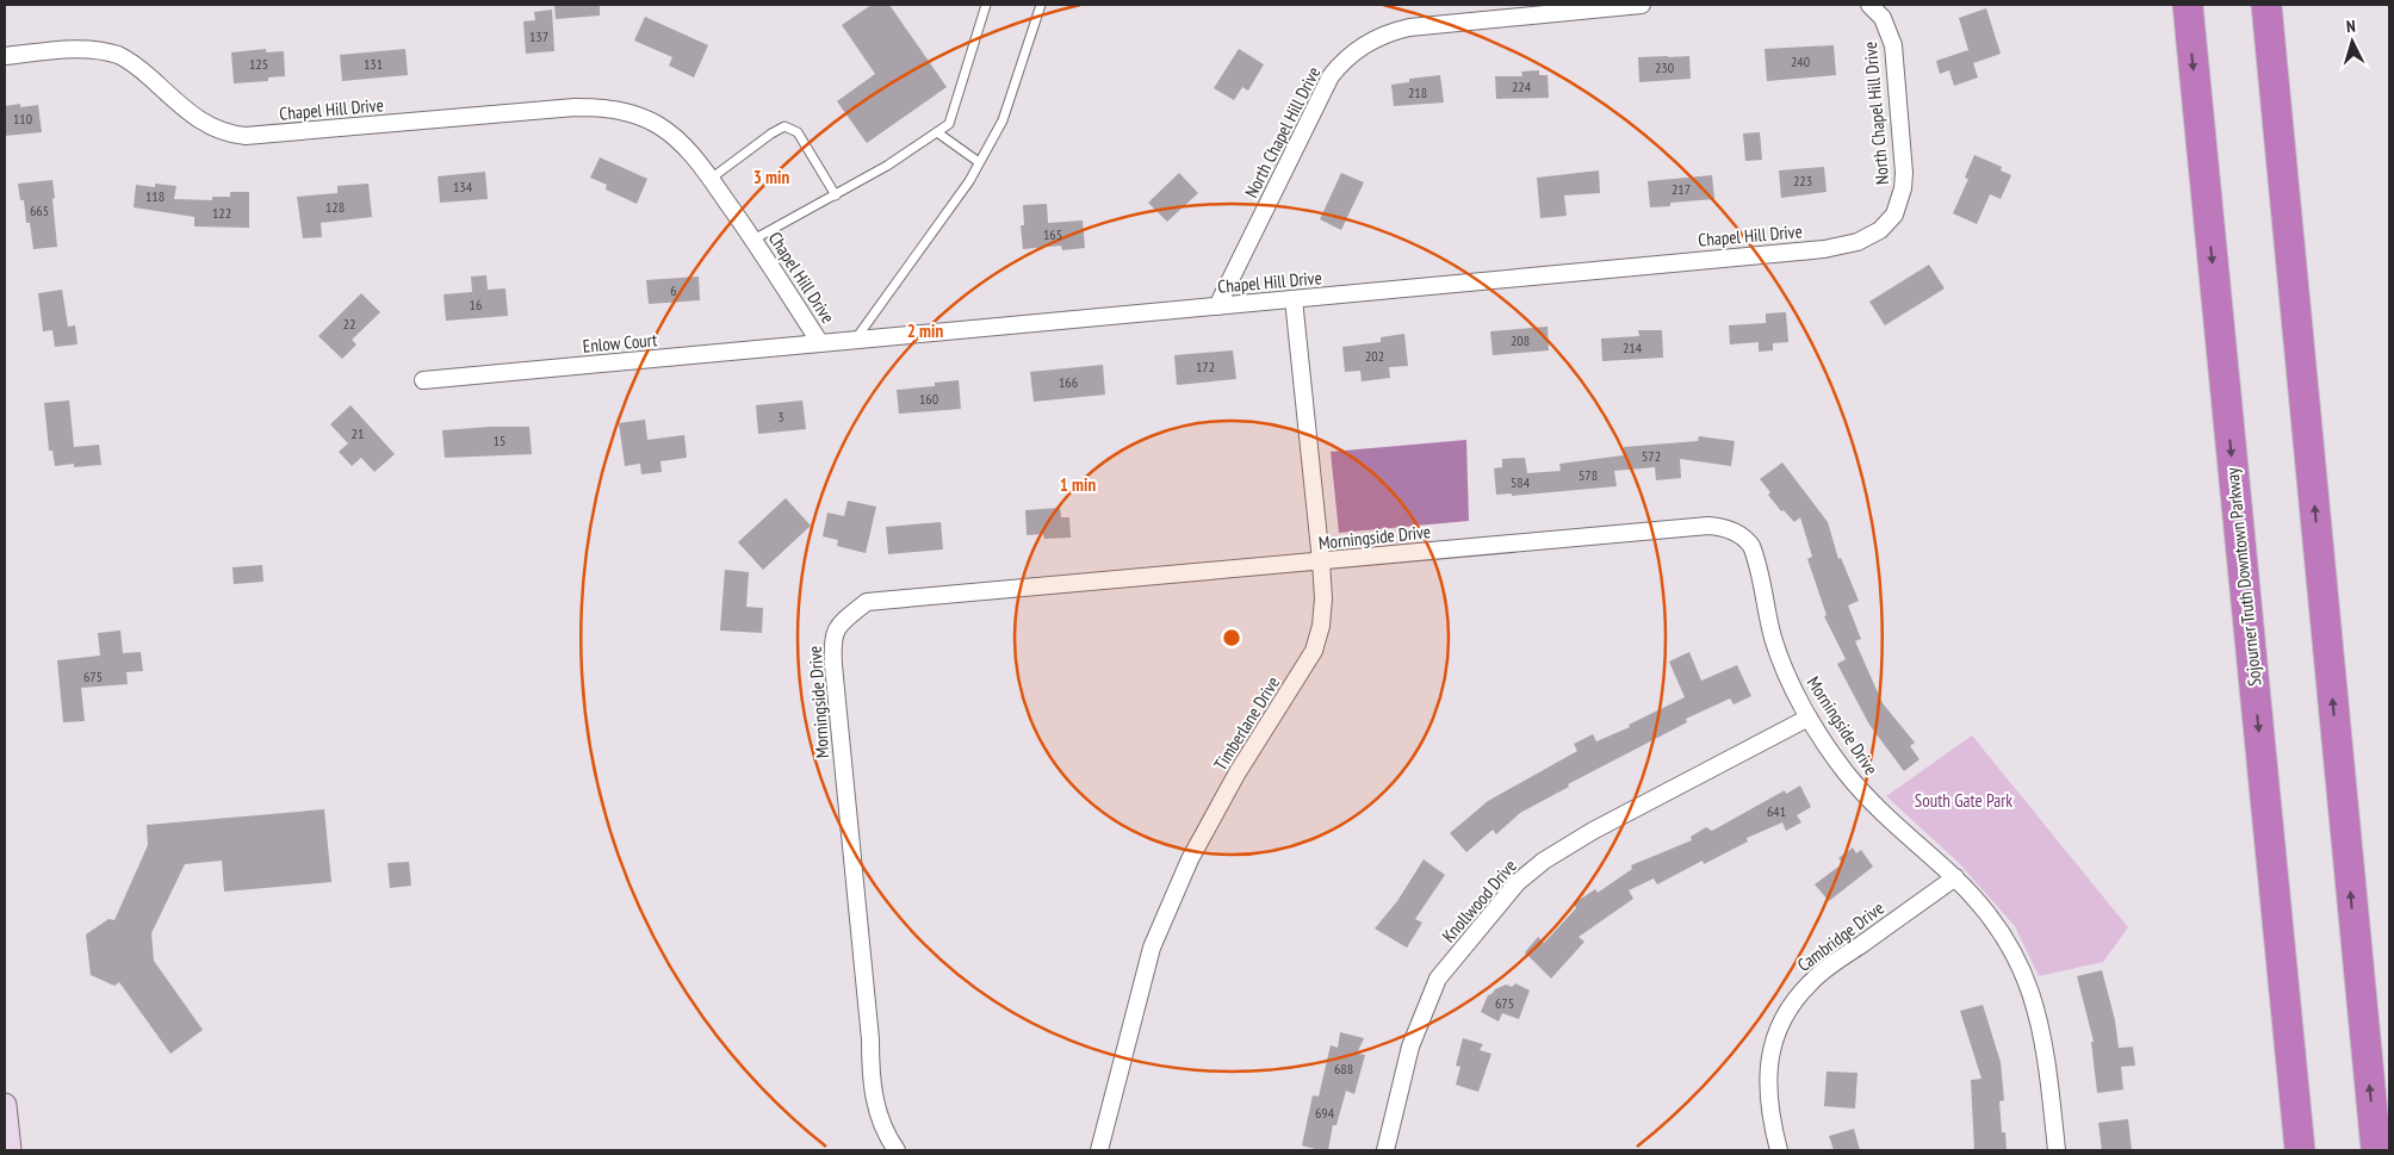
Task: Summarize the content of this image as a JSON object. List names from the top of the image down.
{
  "streets": {
    "highway": ["Sojourner Truth Downtown Parkway"],
    "street": [
      "Chapel Hill Drive",
      "North Chapel Hill Drive",
      "Enlow Court",
      "Morningside Drive",
      "Timberlane Drive",
      "Knollwood Drive",
      "Cambridge Drive"
    ]
  },
  "crossings": [
    ["Chapel Hill Drive", "North Chapel Hill Drive"],
    ["Chapel Hill Drive", "Enlow Court"],
    ["Chapel Hill Drive", "Timberlane Drive"],
    ["Morningside Drive", "Timberlane Drive"],
    ["Morningside Drive", "Knollwood Drive"],
    ["Morningside Drive", "Cambridge Drive"]
  ],
  "parks": ["South Gate Park"],
  "house_numbers": [
    "137",
    "240",
    "125",
    "131",
    "230",
    "224",
    "218",
    "110",
    "223",
    "134",
    "217",
    "118",
    "128",
    "665",
    "122",
    "165",
    "6",
    "16",
    "22",
    "208",
    "214",
    "202",
    "172",
    "166",
    "160",
    "3",
    "21",
    "15",
    "572",
    "578",
    "584",
    "675",
    "641",
    "675",
    "688",
    "694"
  ],
  "north": "top",
  "rings": ["3 min", "2 min", "1 min"]
}
